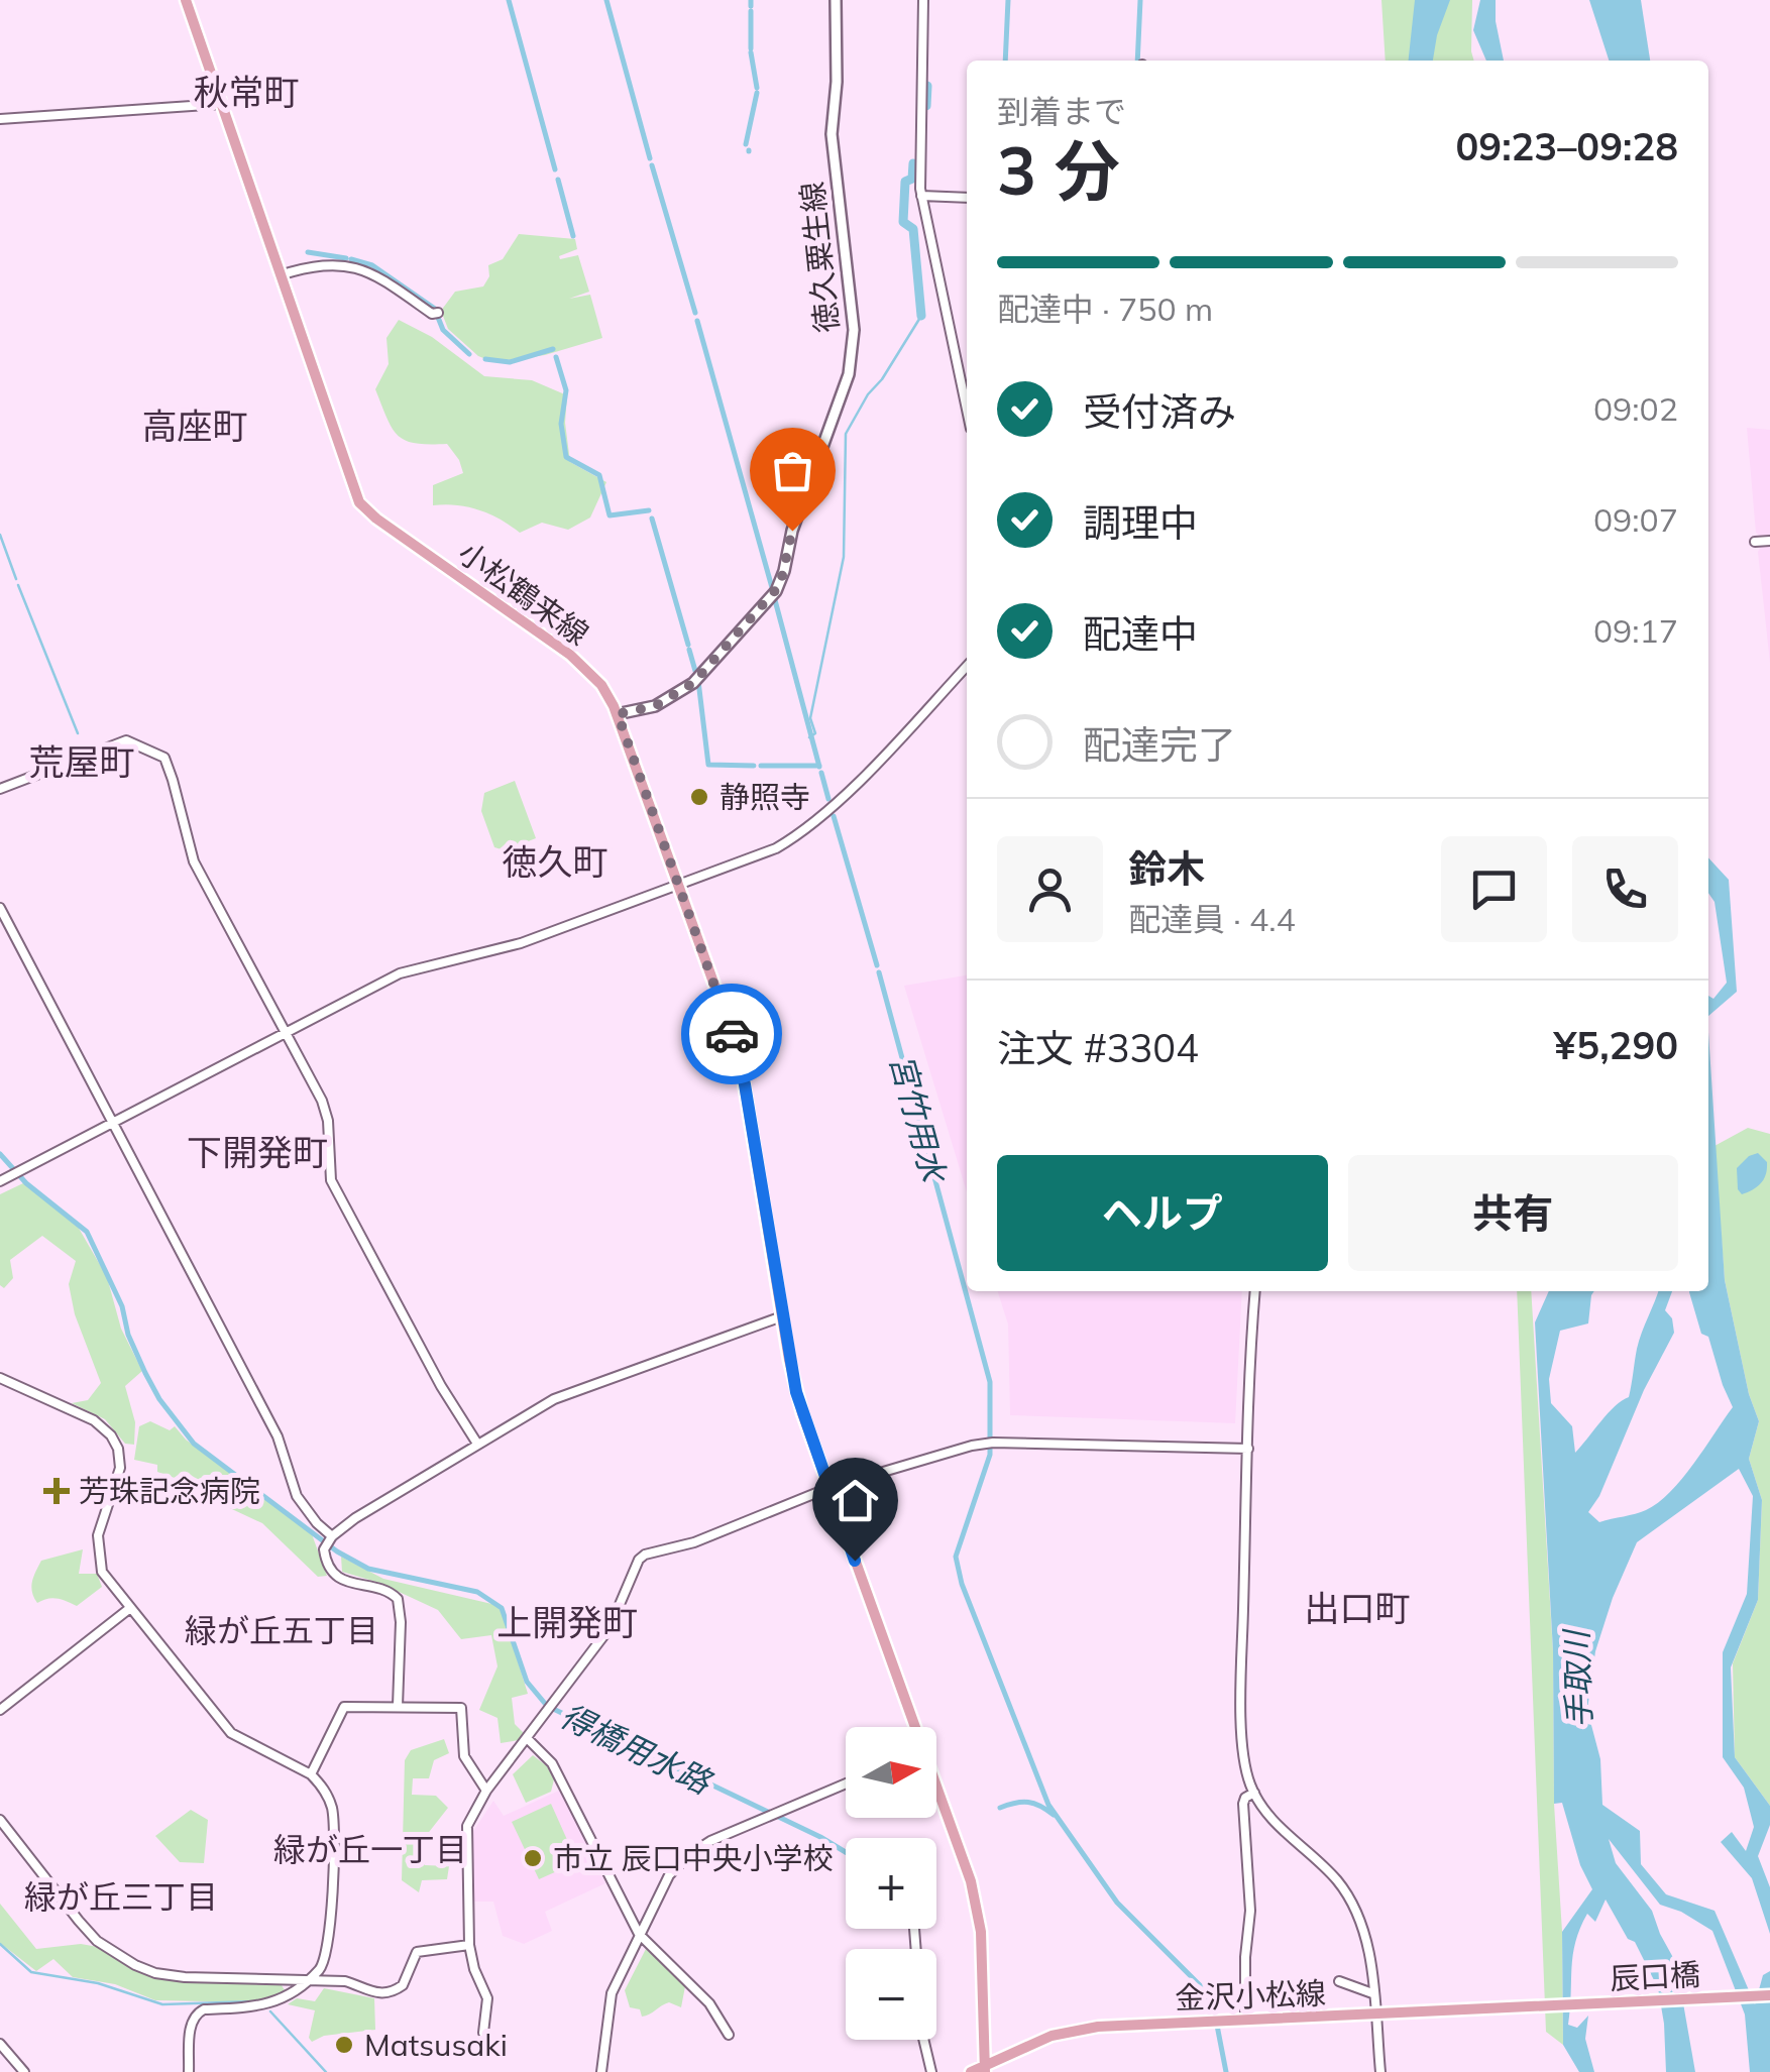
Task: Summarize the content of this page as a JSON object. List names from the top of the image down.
{
  "streets": {
    "main road": [
      "徳久粟生線",
      "小松鶴来線",
      "辰口橋",
      "金沢小松線"
    ]
  },
  "crossings": [
    ["徳久粟生線", "小松鶴来線"],
    ["小松鶴来線", "金沢小松線"],
    ["辰口橋", "金沢小松線"]
  ],
  "districts": [
    "秋常町",
    "高座町",
    "荒屋町",
    "徳久町",
    "下開発町",
    "出口町",
    "上開発町",
    "緑が丘五丁目",
    "緑が丘一丁目",
    "緑が丘三丁目"
  ],
  "water": ["宮竹用水", "手取川", "得橋用水路"],
  "places": {
    "other": ["静照寺", "市立 辰口中央小学校", "Matsusaki"],
    "health": ["芳珠記念病院"]
  },
  "north": "right",
  "page": {
    "heading": ["3 分", "到着まで", "09:23–09:28"],
    "panel": [
      "鈴木",
      "配達員 · 4.4",
      "注文 #3304",
      "¥5,290"
    ],
    "bar": "配達中 · 750 m",
    "list": [
      ["受付済み", "09:02"],
      ["調理中", "09:07"],
      ["配達中", "09:17"],
      "配達完了"
    ],
    "buttons": ["ヘルプ", "共有"],
    "map_buttons": ["+", "−"]
  }
}
